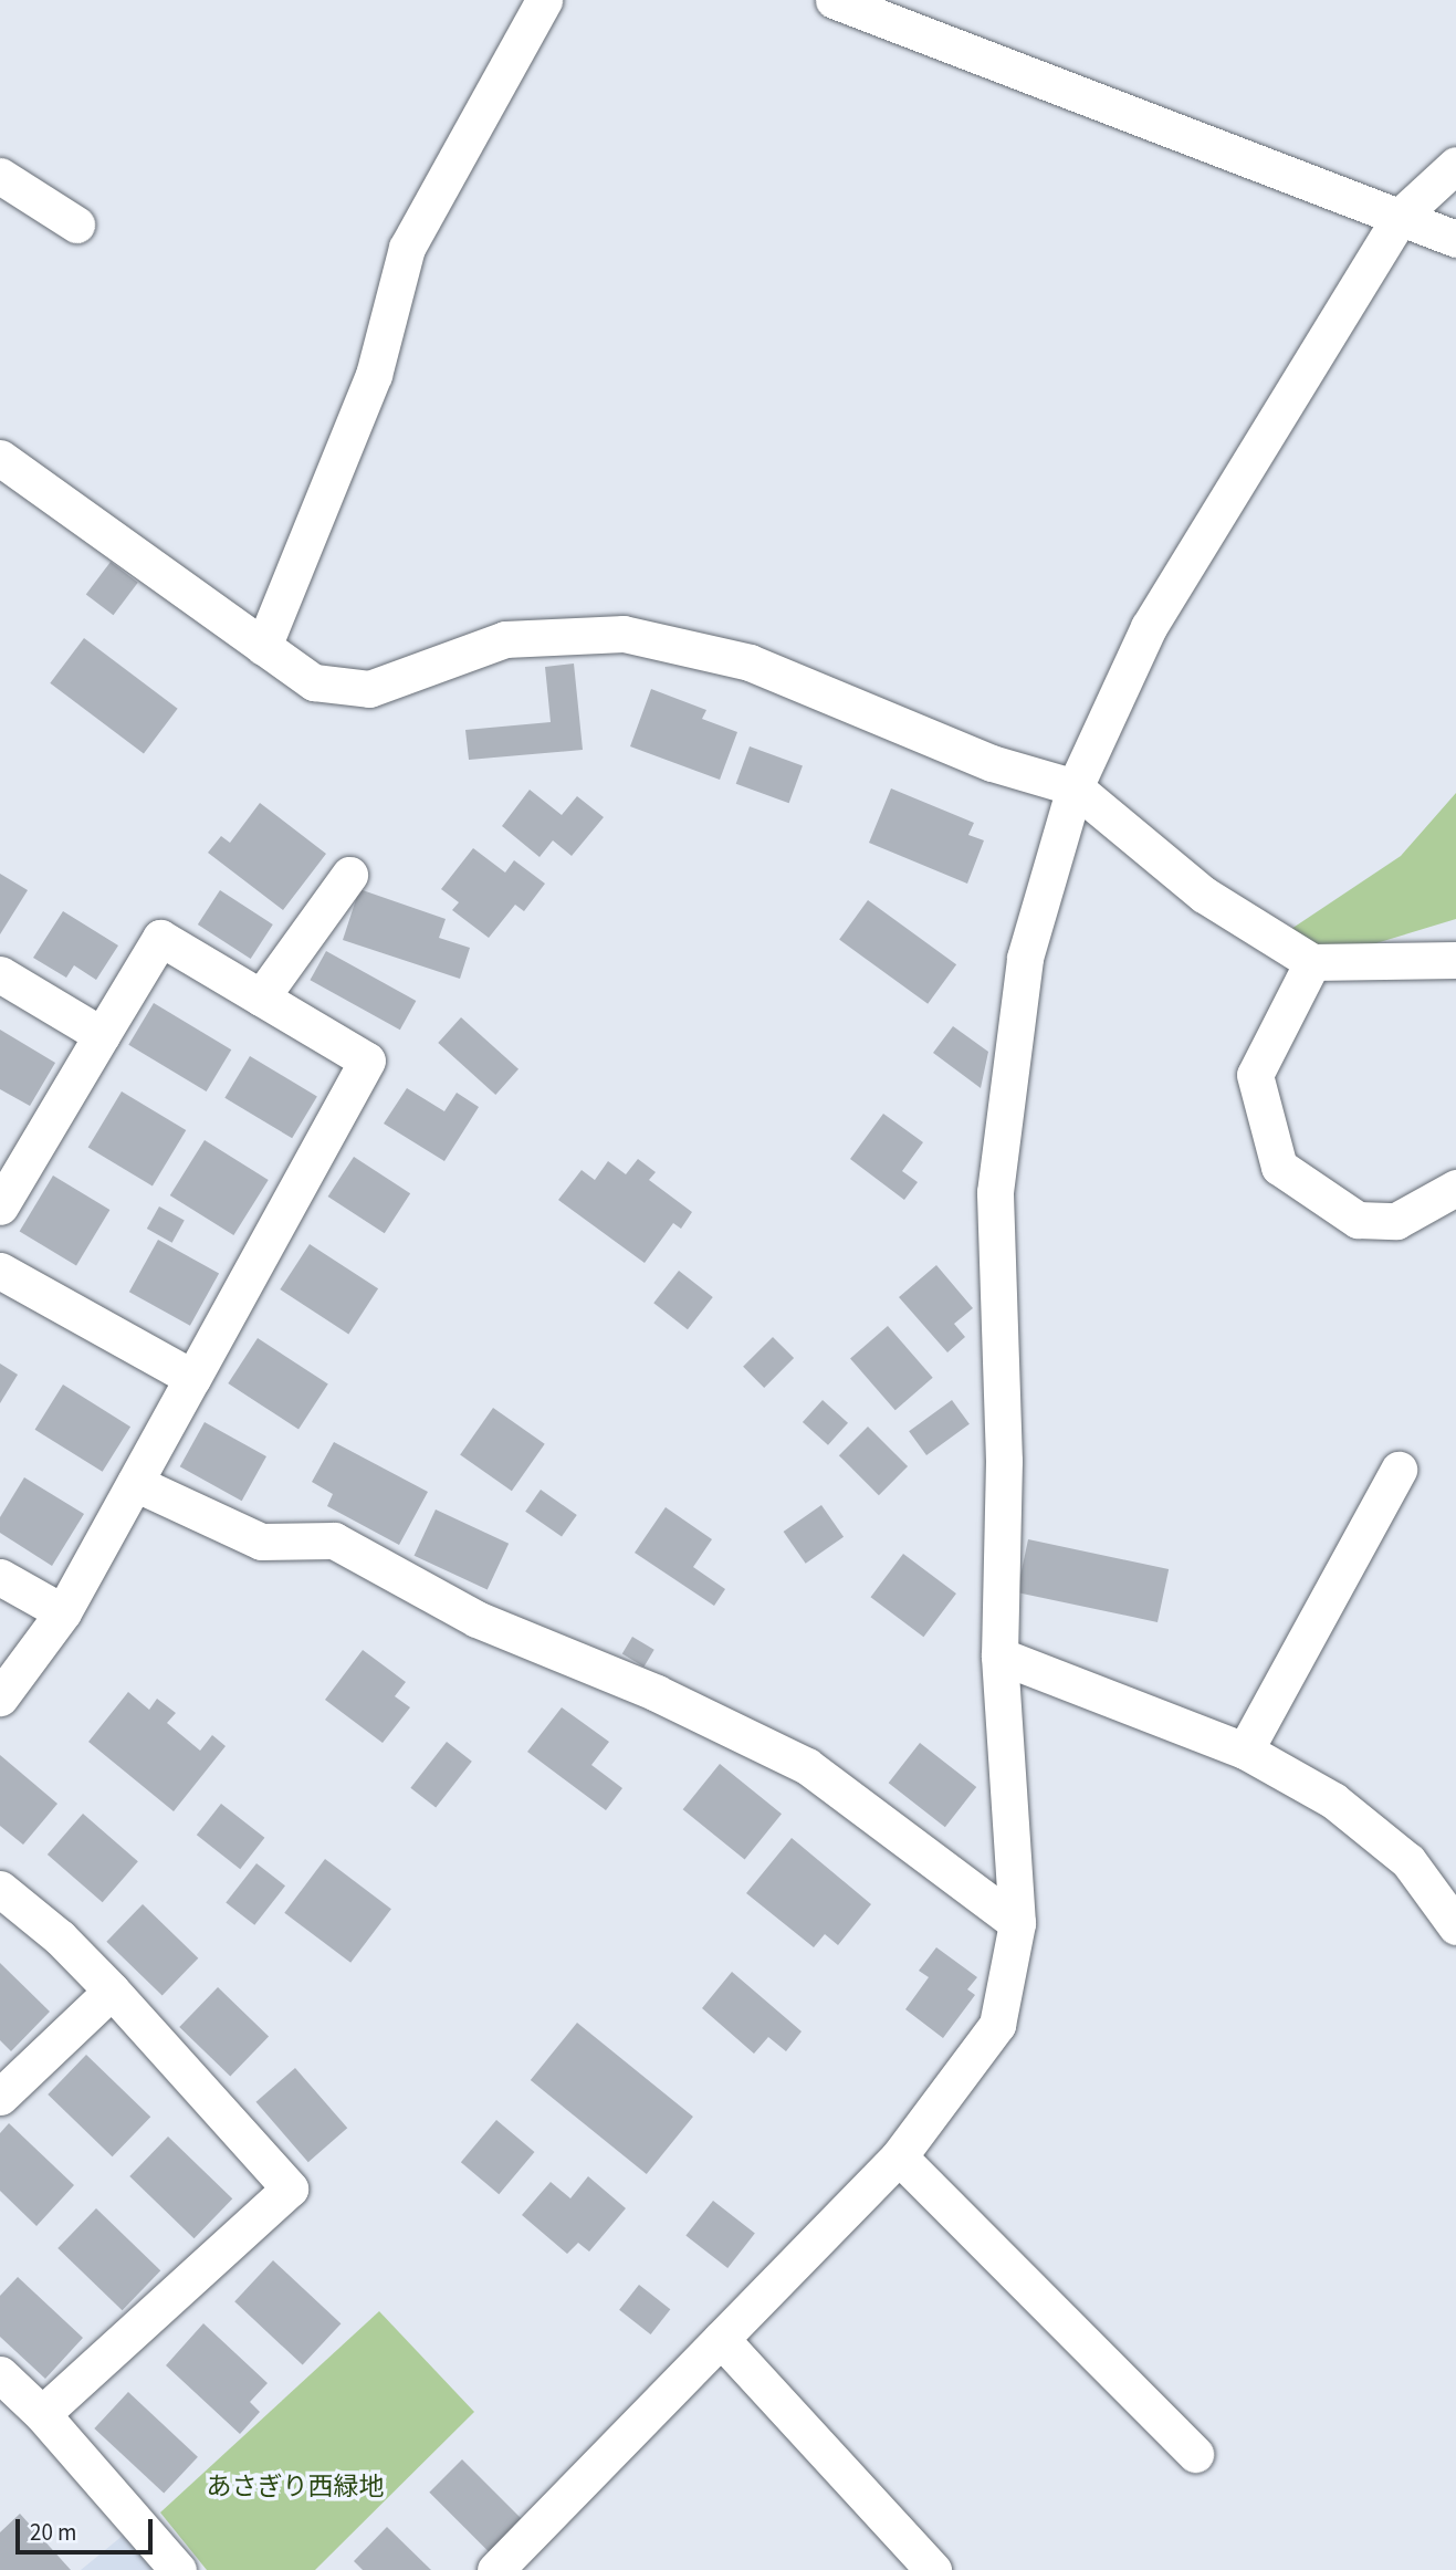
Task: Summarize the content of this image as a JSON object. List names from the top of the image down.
{
  "parks": ["あさぎり西緑地"],
  "scale_bar": "20 m"
}
